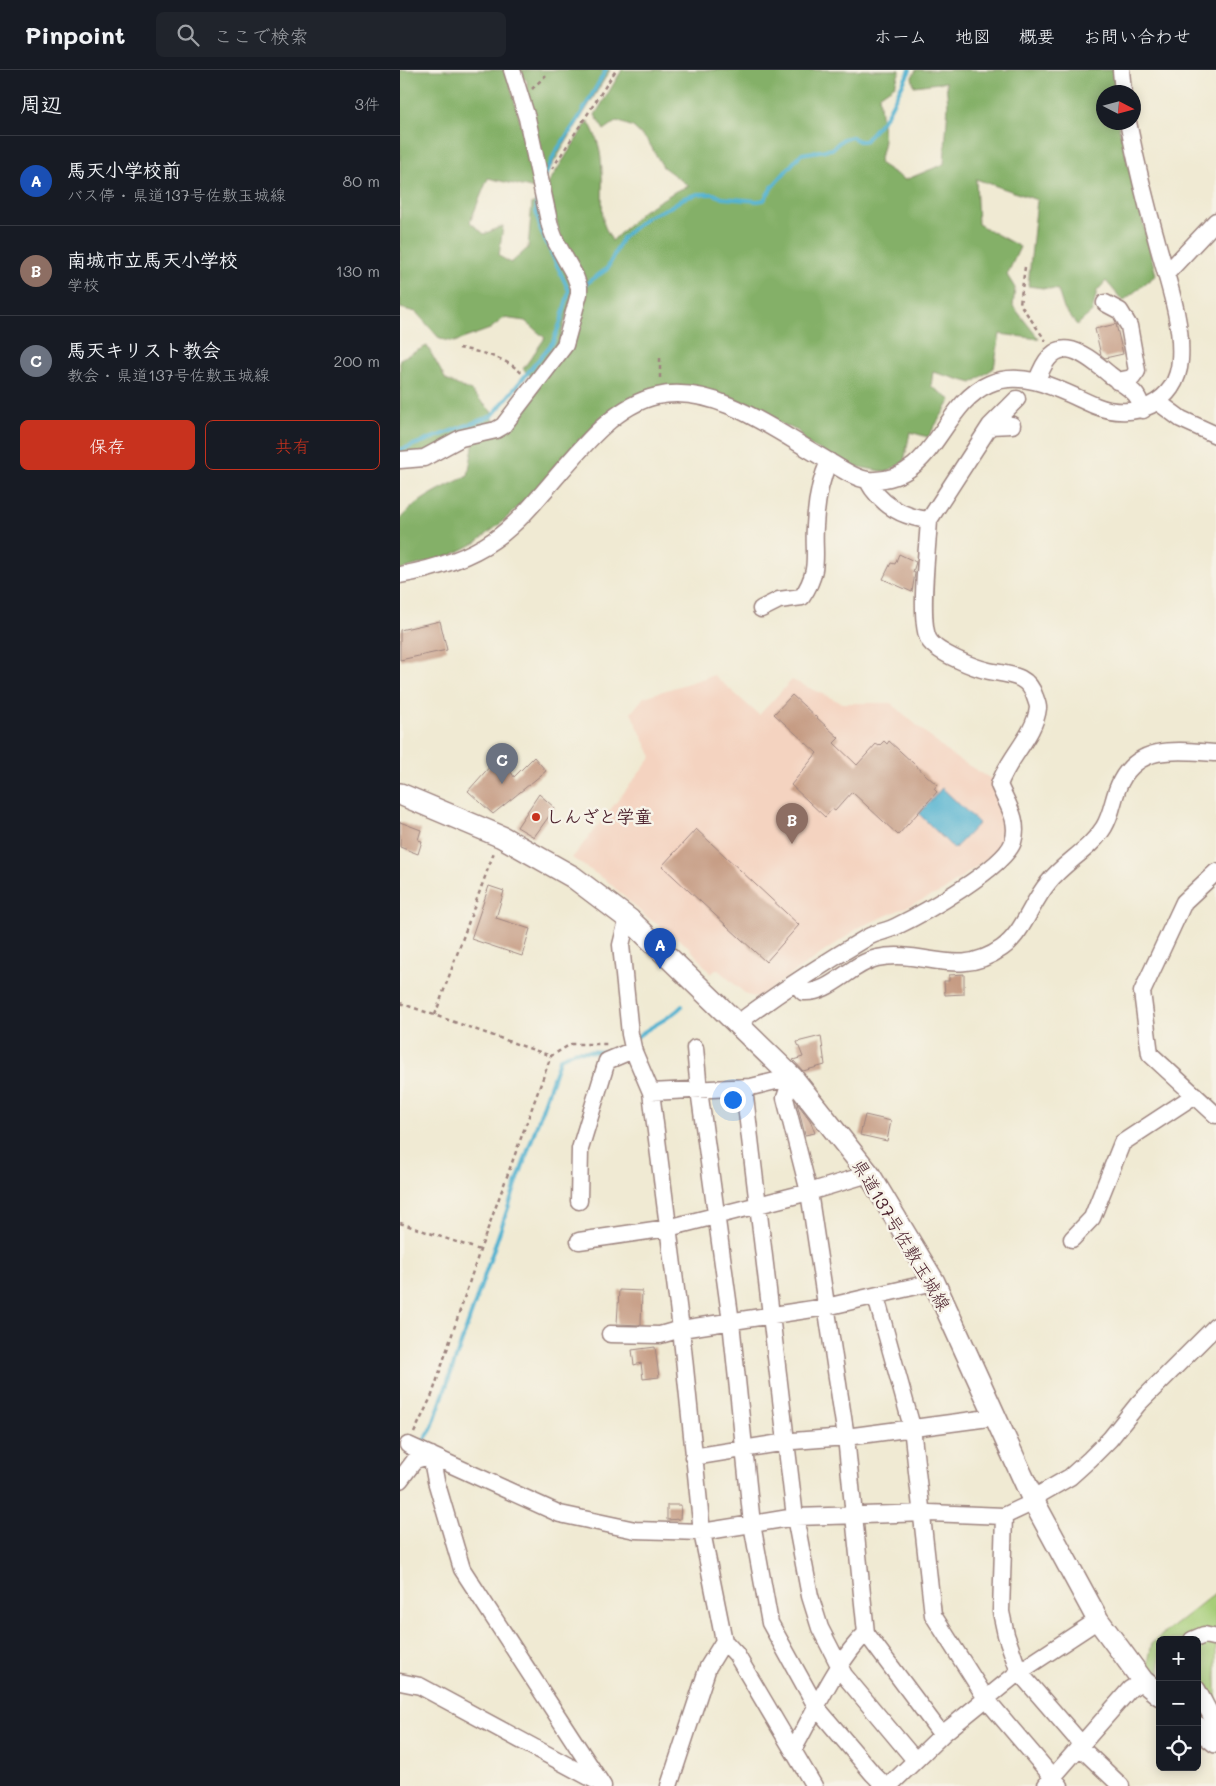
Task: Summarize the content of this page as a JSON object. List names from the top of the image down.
{
  "streets": {
    "main road": ["県道137号佐敷玉城線"]
  },
  "places": ["しんざと学童"],
  "north": "right",
  "page": {
    "header": "Pinpoint",
    "search": "ここで検索",
    "nav": [
      "ホーム",
      "地図",
      "概要",
      "お問い合わせ"
    ],
    "heading": ["周辺", "3件"],
    "list": [
      {
        "mark": "A",
        "name": "馬天小学校前",
        "note": "バス停 · 県道137号佐敷玉城線",
        "value": "80 m"
      },
      {
        "mark": "B",
        "name": "南城市立馬天小学校",
        "note": "学校",
        "value": "130 m"
      },
      {
        "mark": "C",
        "name": "馬天キリスト教会",
        "note": "教会 · 県道137号佐敷玉城線",
        "value": "200 m"
      }
    ],
    "buttons": ["保存", "共有"],
    "pins": ["C", "B", "A"],
    "map_buttons": ["+", "−"]
  }
}
